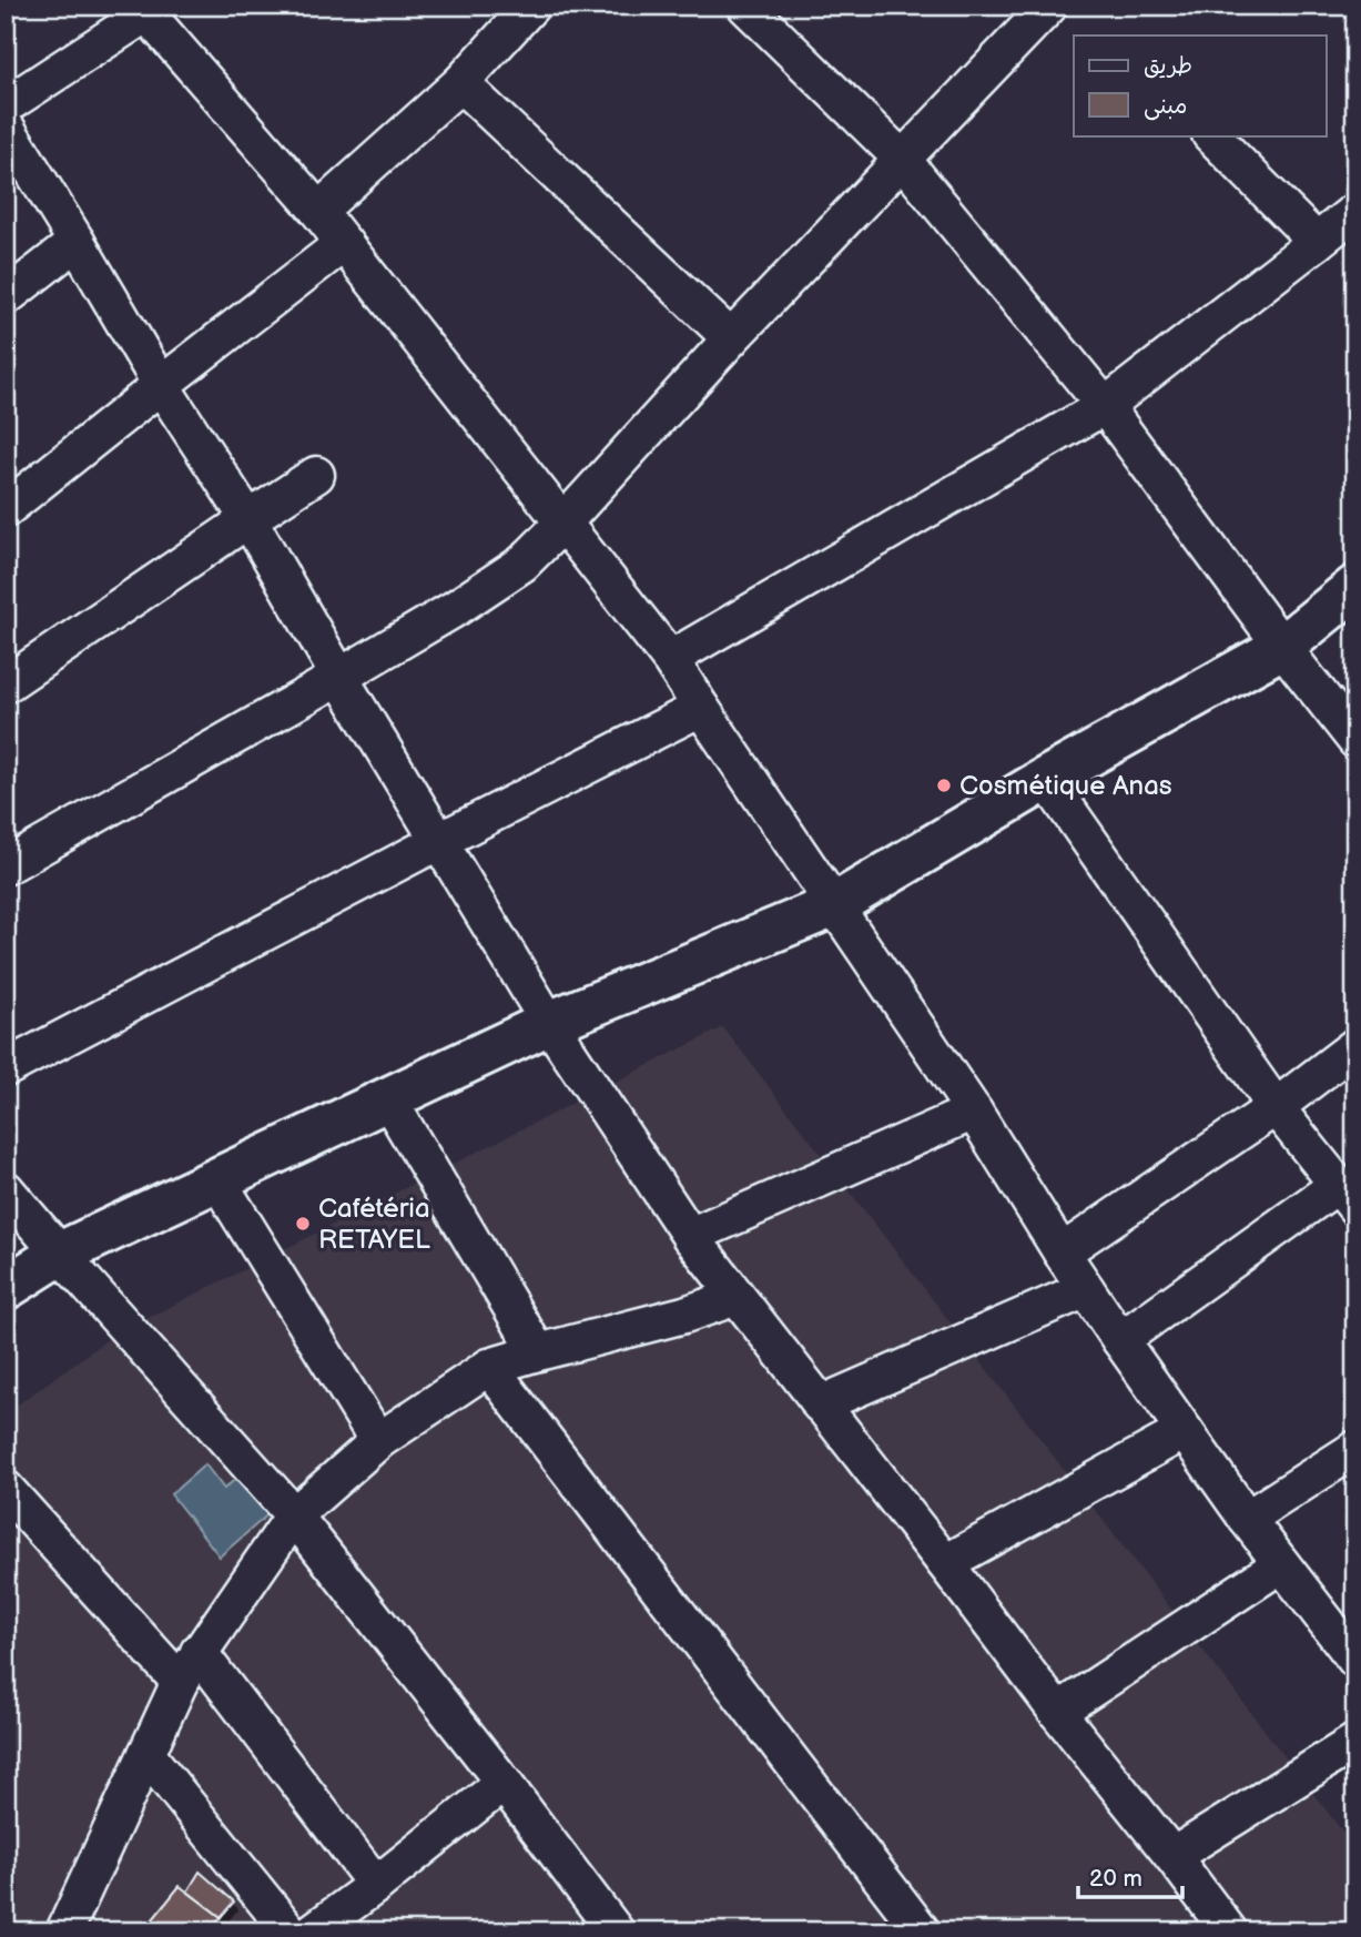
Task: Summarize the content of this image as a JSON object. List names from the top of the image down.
{
  "places": ["Cosmétique Anas", "Cafétéria RETAYEL"],
  "legend": ["طريق", "مبنى"],
  "scale_bar": "20 m"
}
